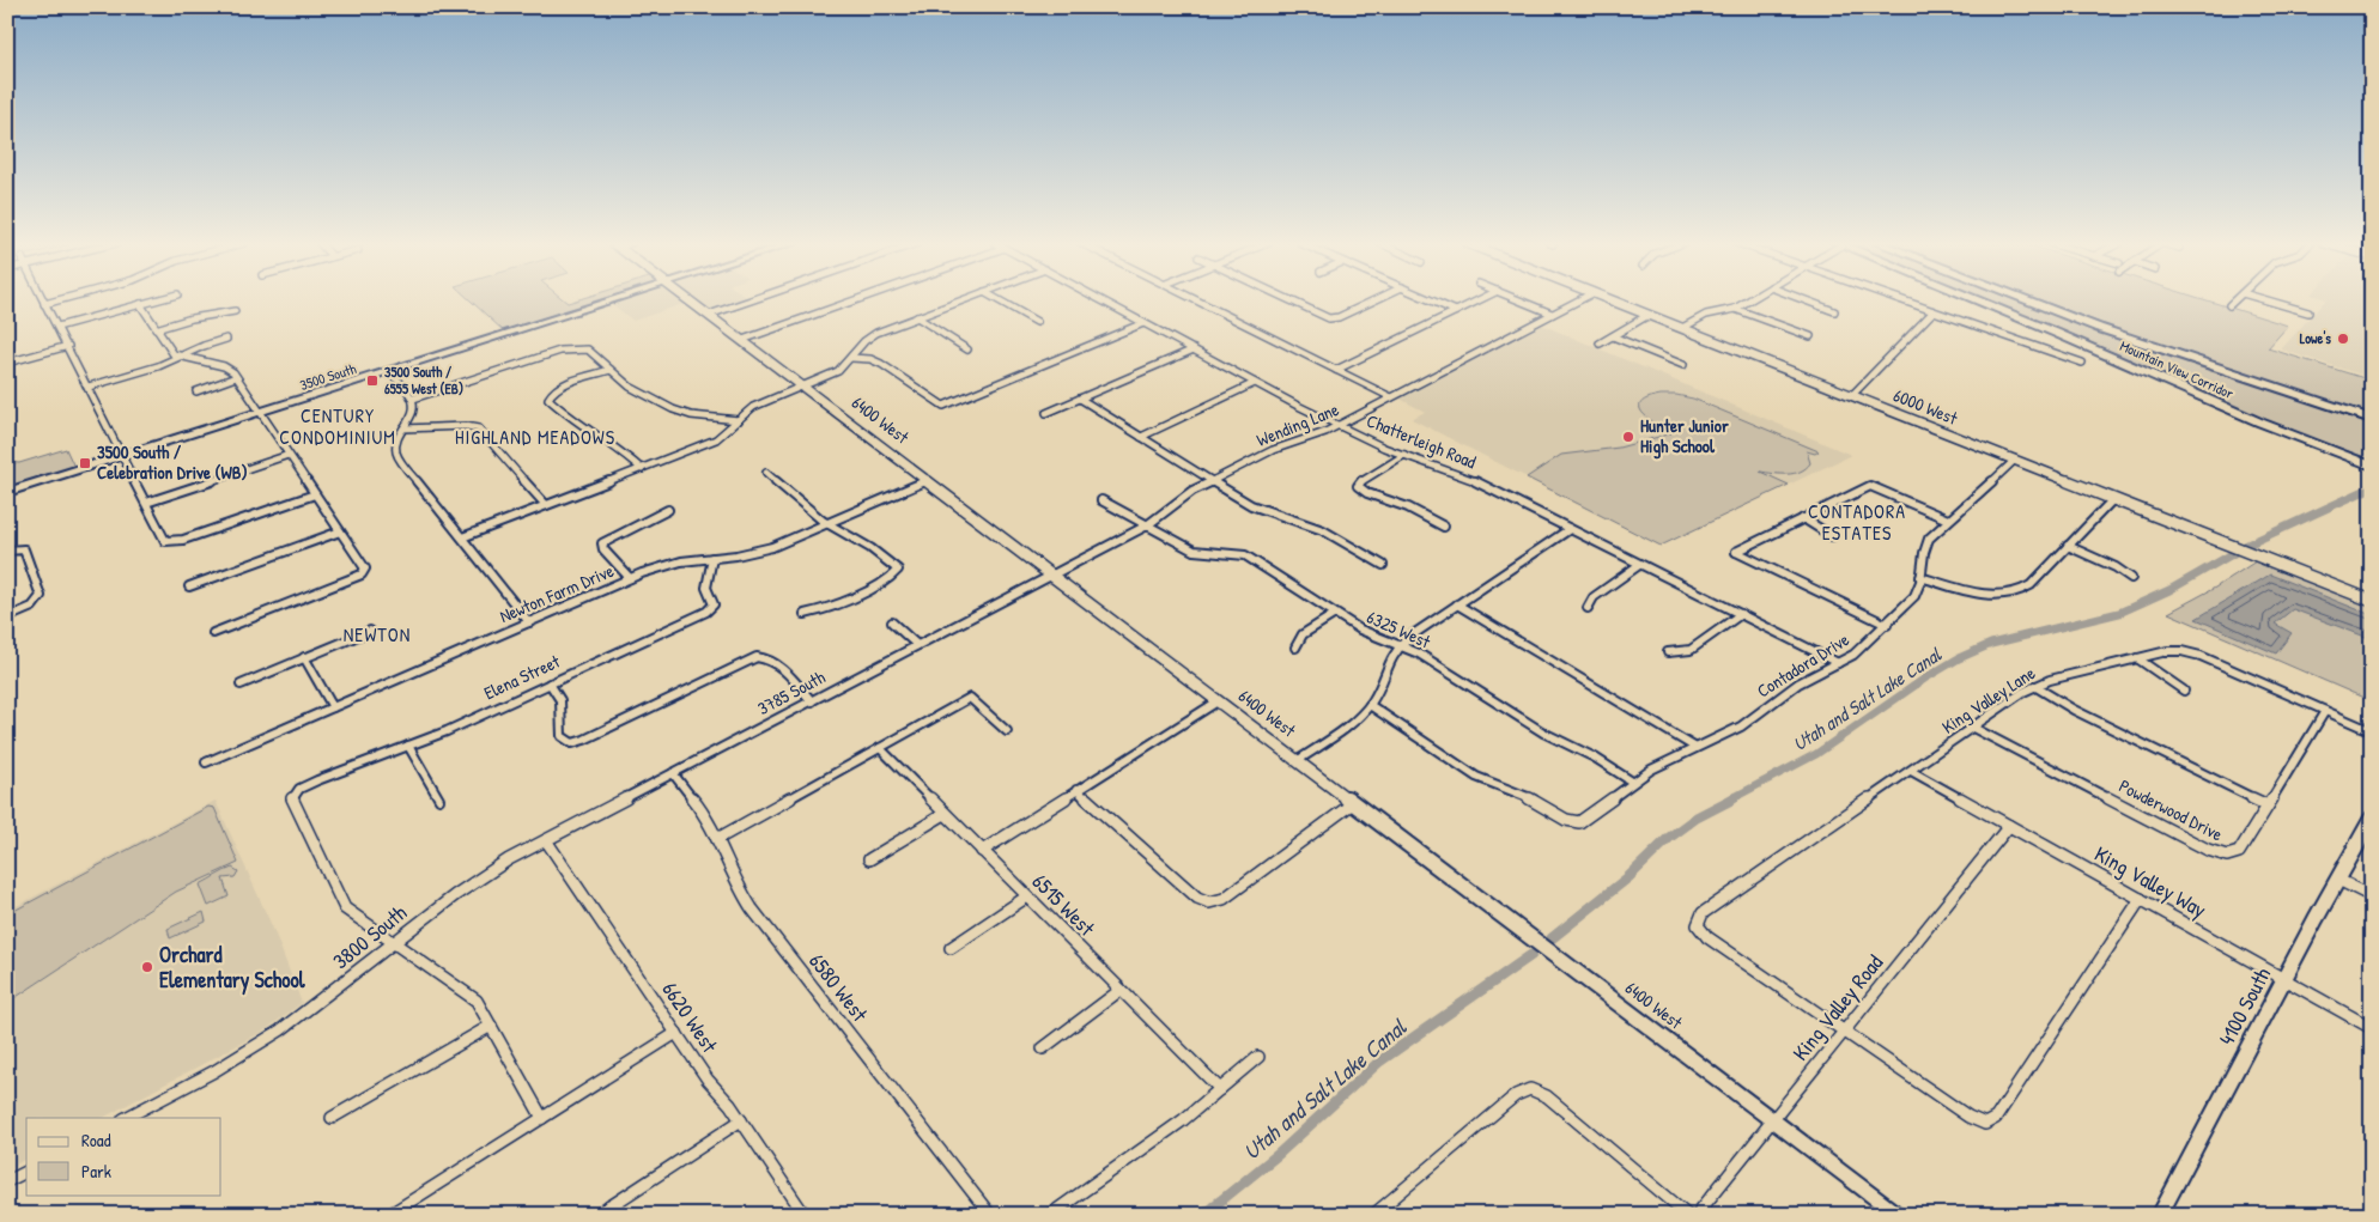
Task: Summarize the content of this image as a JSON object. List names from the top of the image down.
{
  "streets": {
    "highway": ["Mountain View Corridor"],
    "main road": ["3500 South"],
    "street": [
      "6000 West",
      "6400 West",
      "Wending Lane",
      "Chatterleigh Road",
      "Newton Farm Drive",
      "6325 West",
      "Contadora Drive",
      "Elena Street",
      "3785 South",
      "King Valley Lane",
      "Powderwood Drive",
      "King Valley Way",
      "6515 West",
      "3800 South",
      "6580 West",
      "4100 South",
      "King Valley Road",
      "6620 West"
    ]
  },
  "crossings": [
    ["6000 West", "Contadora Drive"],
    ["6400 West", "Wending Lane"],
    ["6400 West", "Newton Farm Drive"],
    ["6400 West", "3785 South"],
    ["6400 West", "King Valley Road"],
    ["Wending Lane", "Chatterleigh Road"],
    ["Wending Lane", "6325 West"],
    ["Wending Lane", "3785 South"],
    ["Chatterleigh Road", "Contadora Drive"],
    ["Newton Farm Drive", "Elena Street"],
    ["6325 West", "Contadora Drive"],
    ["Elena Street", "3800 South"],
    ["3785 South", "3800 South"],
    ["3785 South", "6580 West"],
    ["3785 South", "6620 West"],
    ["King Valley Lane", "Powderwood Drive"],
    ["King Valley Lane", "King Valley Way"],
    ["King Valley Lane", "King Valley Road"],
    ["King Valley Way", "4100 South"],
    ["King Valley Way", "King Valley Road"],
    ["3800 South", "6620 West"]
  ],
  "districts": [
    "CENTURY CONDOMINIUM",
    "HIGHLAND MEADOWS",
    "CONTADORA ESTATES",
    "NEWTON"
  ],
  "water": ["Utah and Salt Lake Canal"],
  "places": {
    "other": ["Lowe's", "Hunter Junior High School", "Orchard Elementary School"],
    "transit": ["3500 South / 6555 West (EB)", "3500 South / Celebration Drive (WB)"]
  },
  "legend": ["Road", "Park"]
}
